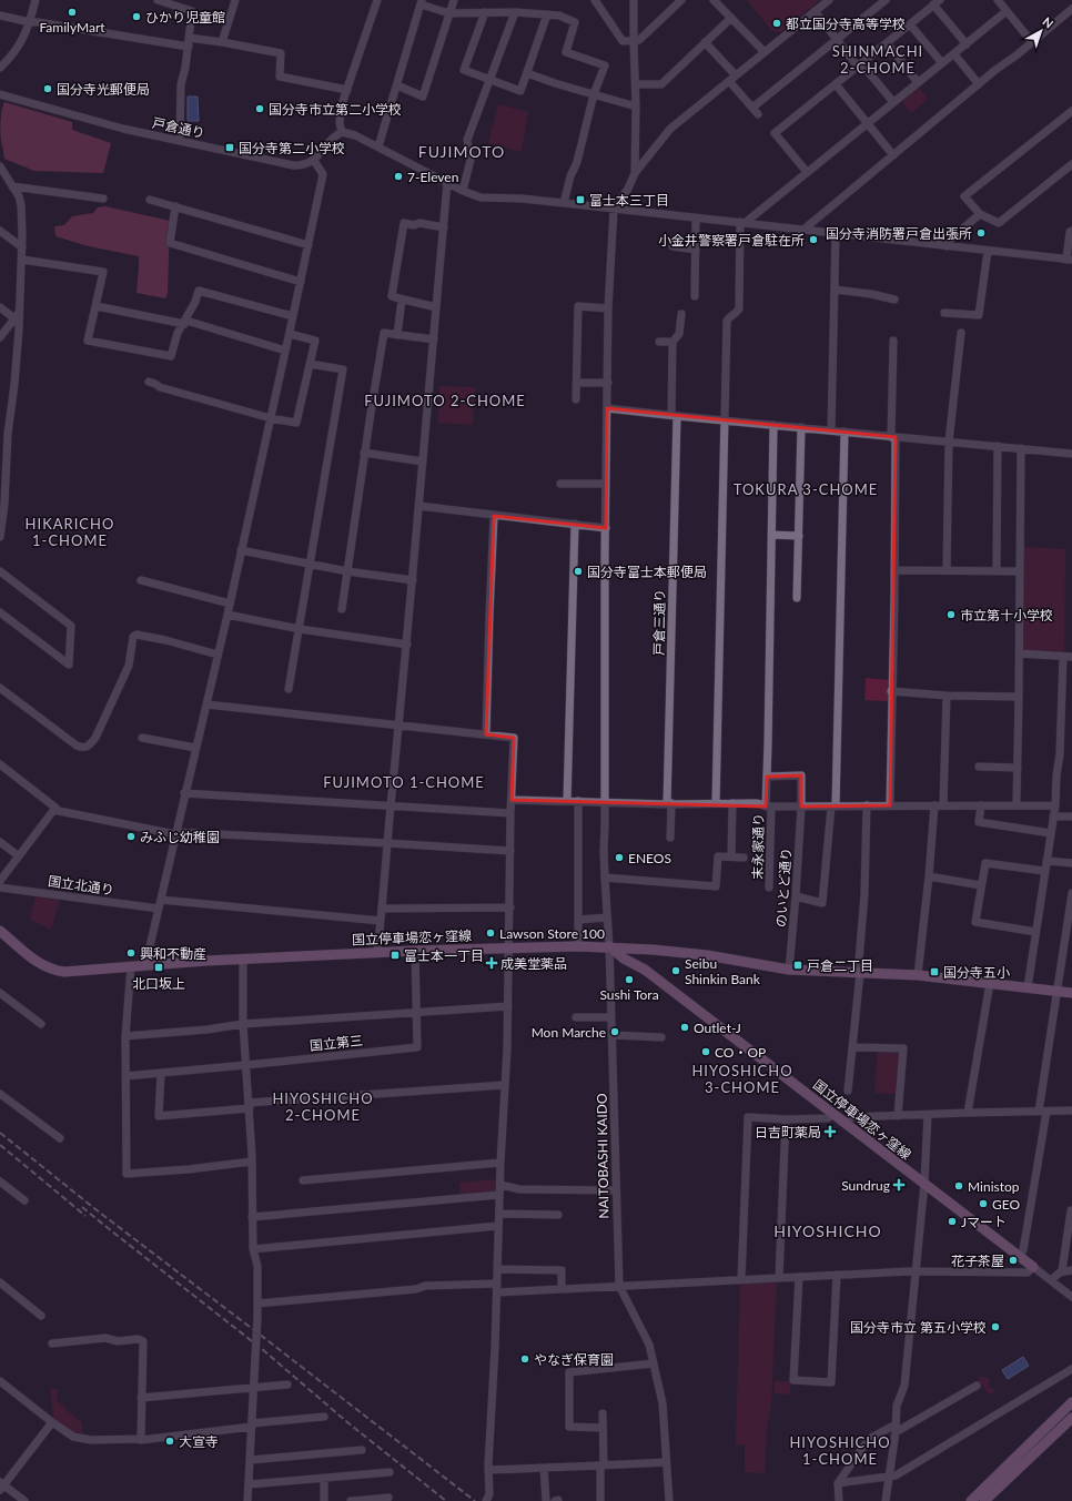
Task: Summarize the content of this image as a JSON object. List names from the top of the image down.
{
  "streets": {
    "main road": ["国立停車場恋ヶ窪線"],
    "street": [
      "戸倉通り",
      "戸倉三通り",
      "末永家通り",
      "国立北通り",
      "のいとど通り",
      "国立第三",
      "NAITOBASHI KAIDO"
    ]
  },
  "crossings": [
    ["末永家通り", "のいとど通り"],
    ["のいとど通り", "国立停車場恋ヶ窪線"],
    ["国立停車場恋ヶ窪線", "国立第三"],
    ["国立停車場恋ヶ窪線", "NAITOBASHI KAIDO"]
  ],
  "districts": [
    "SHINMACHI 2-CHOME",
    "FUJIMOTO",
    "FUJIMOTO 2-CHOME",
    "TOKURA 3-CHOME",
    "HIKARICHO 1-CHOME",
    "FUJIMOTO 1-CHOME",
    "HIYOSHICHO 3-CHOME",
    "HIYOSHICHO 2-CHOME",
    "HIYOSHICHO",
    "HIYOSHICHO 1-CHOME"
  ],
  "places": {
    "other": [
      "FamilyMart",
      "ひかり児童館",
      "都立国分寺高等学校",
      "国分寺光郵便局",
      "国分寺市立第二小学校",
      "7-Eleven",
      "国分寺消防署戸倉出張所",
      "小金井警察署戸倉駐在所",
      "国分寺富士本郵便局",
      "市立第十小学校",
      "みふじ幼稚園",
      "ENEOS",
      "Lawson Store 100",
      "興和不動産",
      "Seibu Shinkin Bank",
      "Sushi Tora",
      "Outlet-J",
      "Mon Marche",
      "CO・OP",
      "Ministop",
      "GEO",
      "Jマート",
      "花子茶屋",
      "国分寺市立 第五小学校",
      "やなぎ保育園",
      "大宣寺"
    ],
    "transit": [
      "国分寺第二小学校",
      "富士本三丁目",
      "富士本一丁目",
      "戸倉二丁目",
      "北口坂上",
      "国分寺五小"
    ],
    "health": ["成美堂薬品", "日吉町薬局", "Sundrug"]
  },
  "north": "top right"
}
